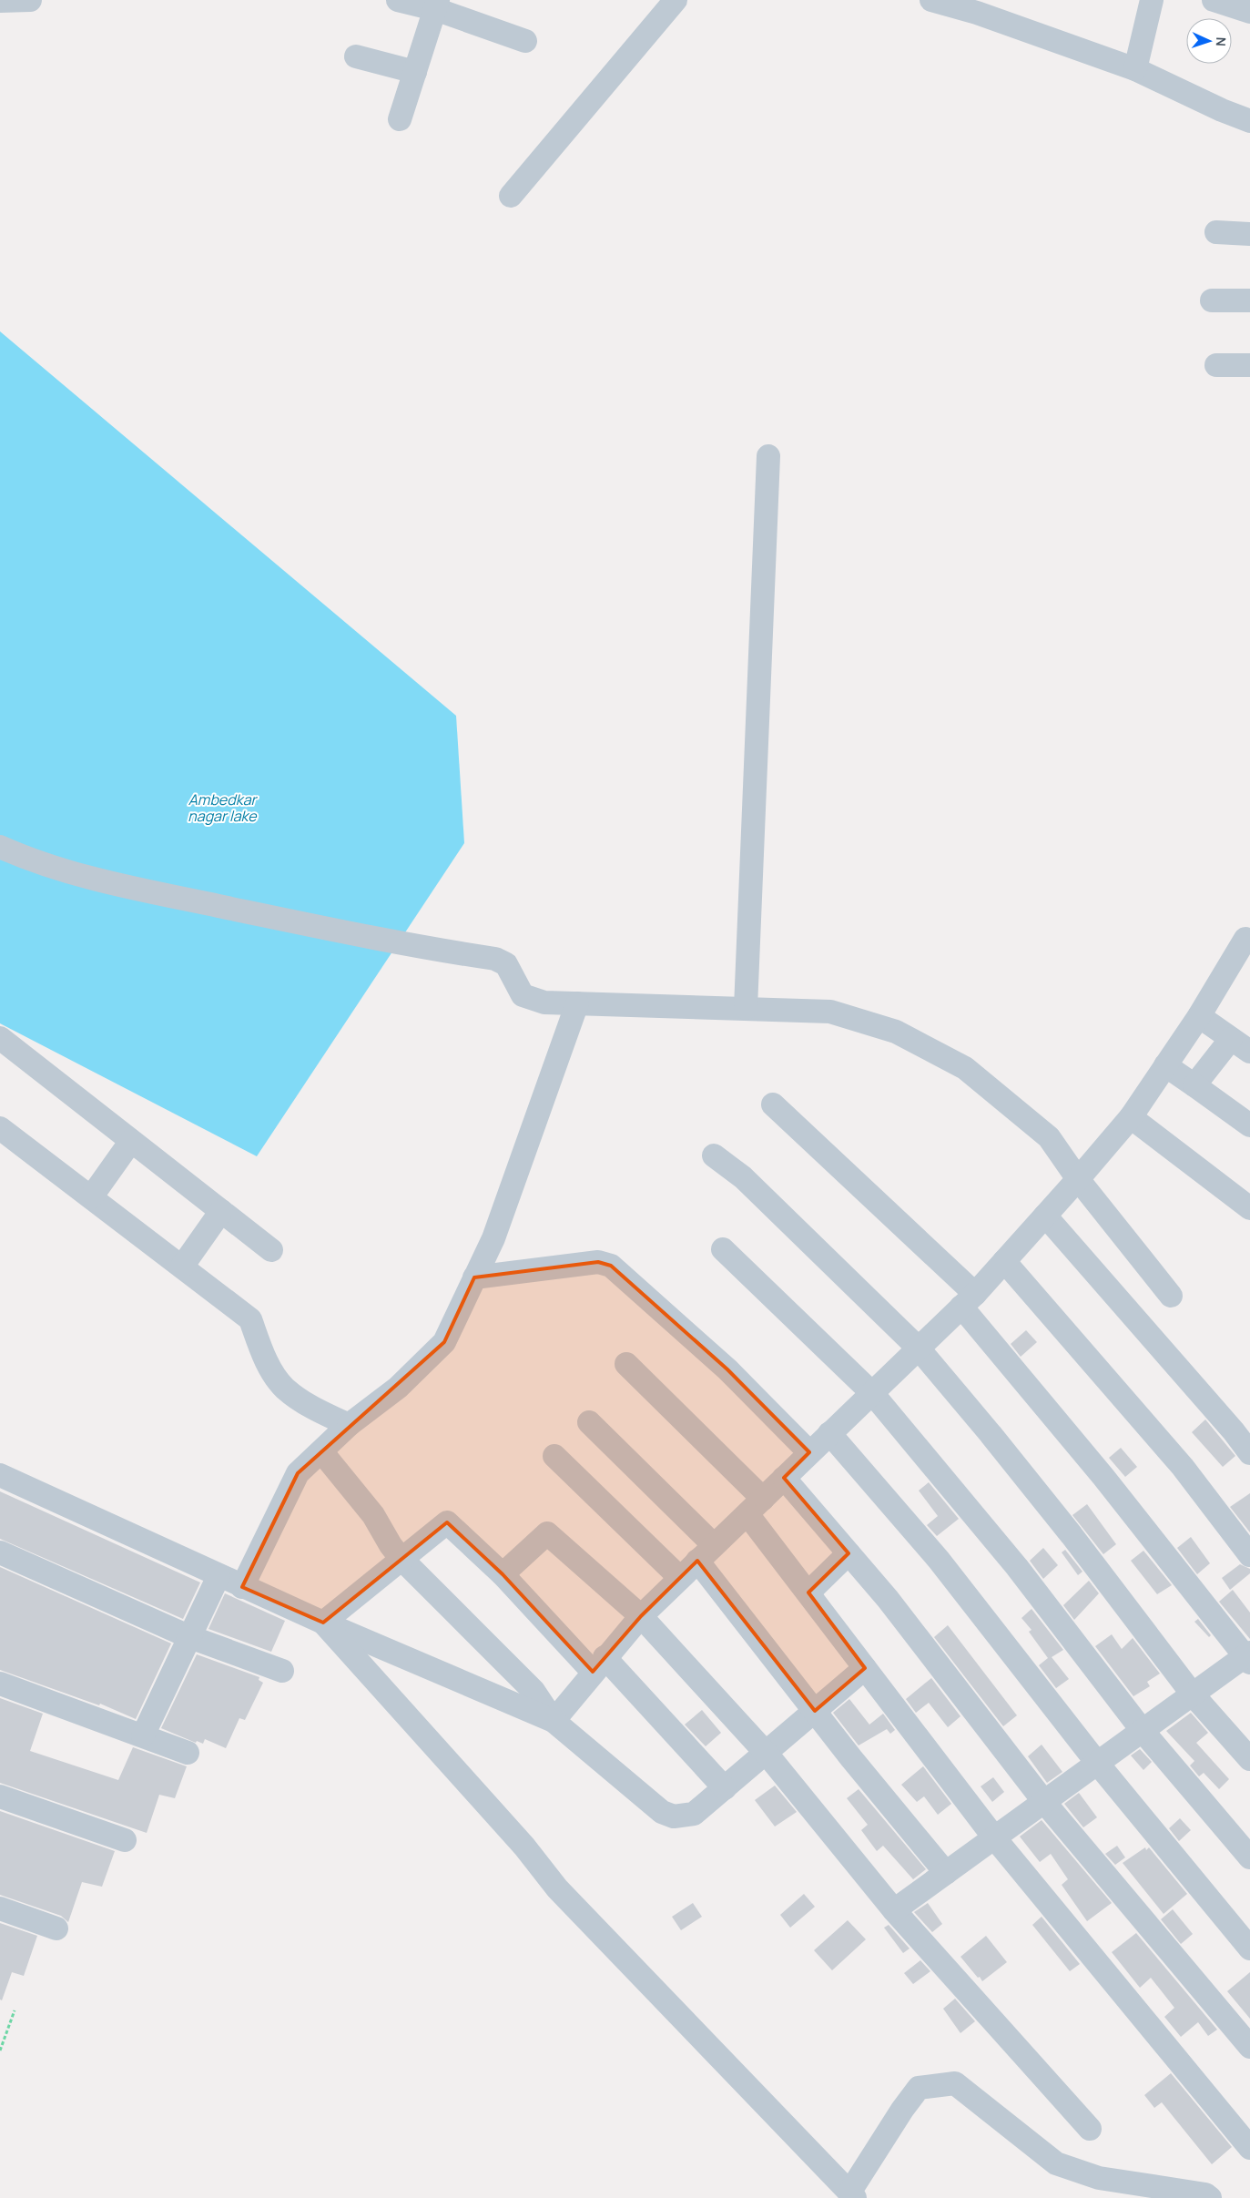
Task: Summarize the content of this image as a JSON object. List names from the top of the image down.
{
  "water": ["Ambedkar nagar lake"],
  "north": "right"
}
